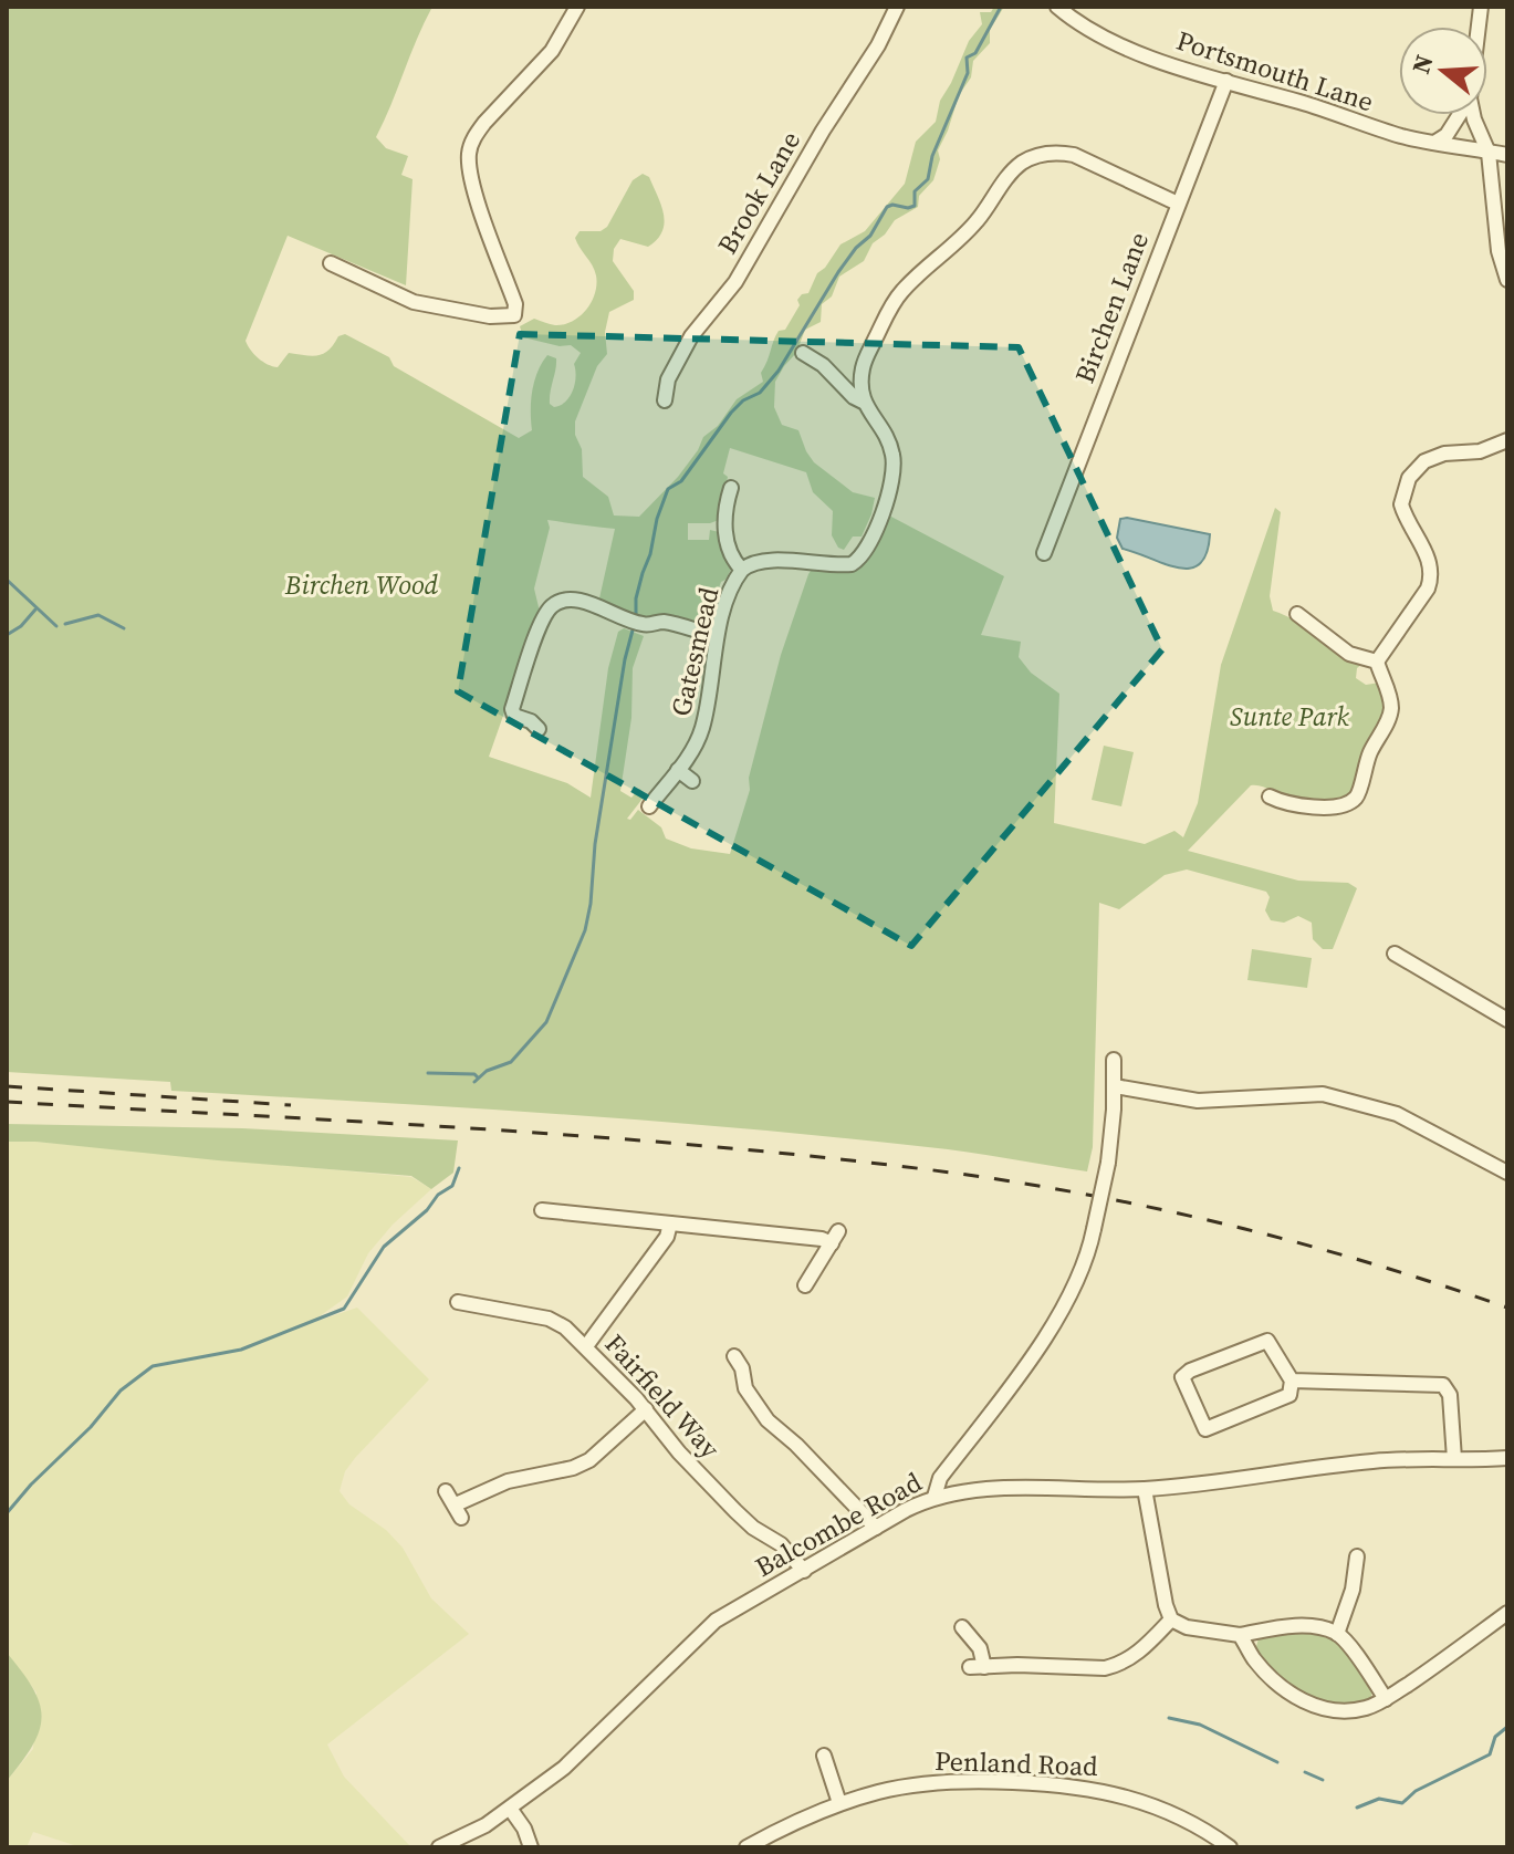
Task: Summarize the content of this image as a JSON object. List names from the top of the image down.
{
  "streets": {
    "street": [
      "Portsmouth Lane",
      "Brook Lane",
      "Birchen Lane",
      "Gatesmead",
      "Fairfield Way",
      "Balcombe Road",
      "Penland Road"
    ]
  },
  "crossings": [
    ["Portsmouth Lane", "Birchen Lane"],
    ["Fairfield Way", "Balcombe Road"]
  ],
  "parks": ["Birchen Wood", "Sunte Park"],
  "north": "left"
}
